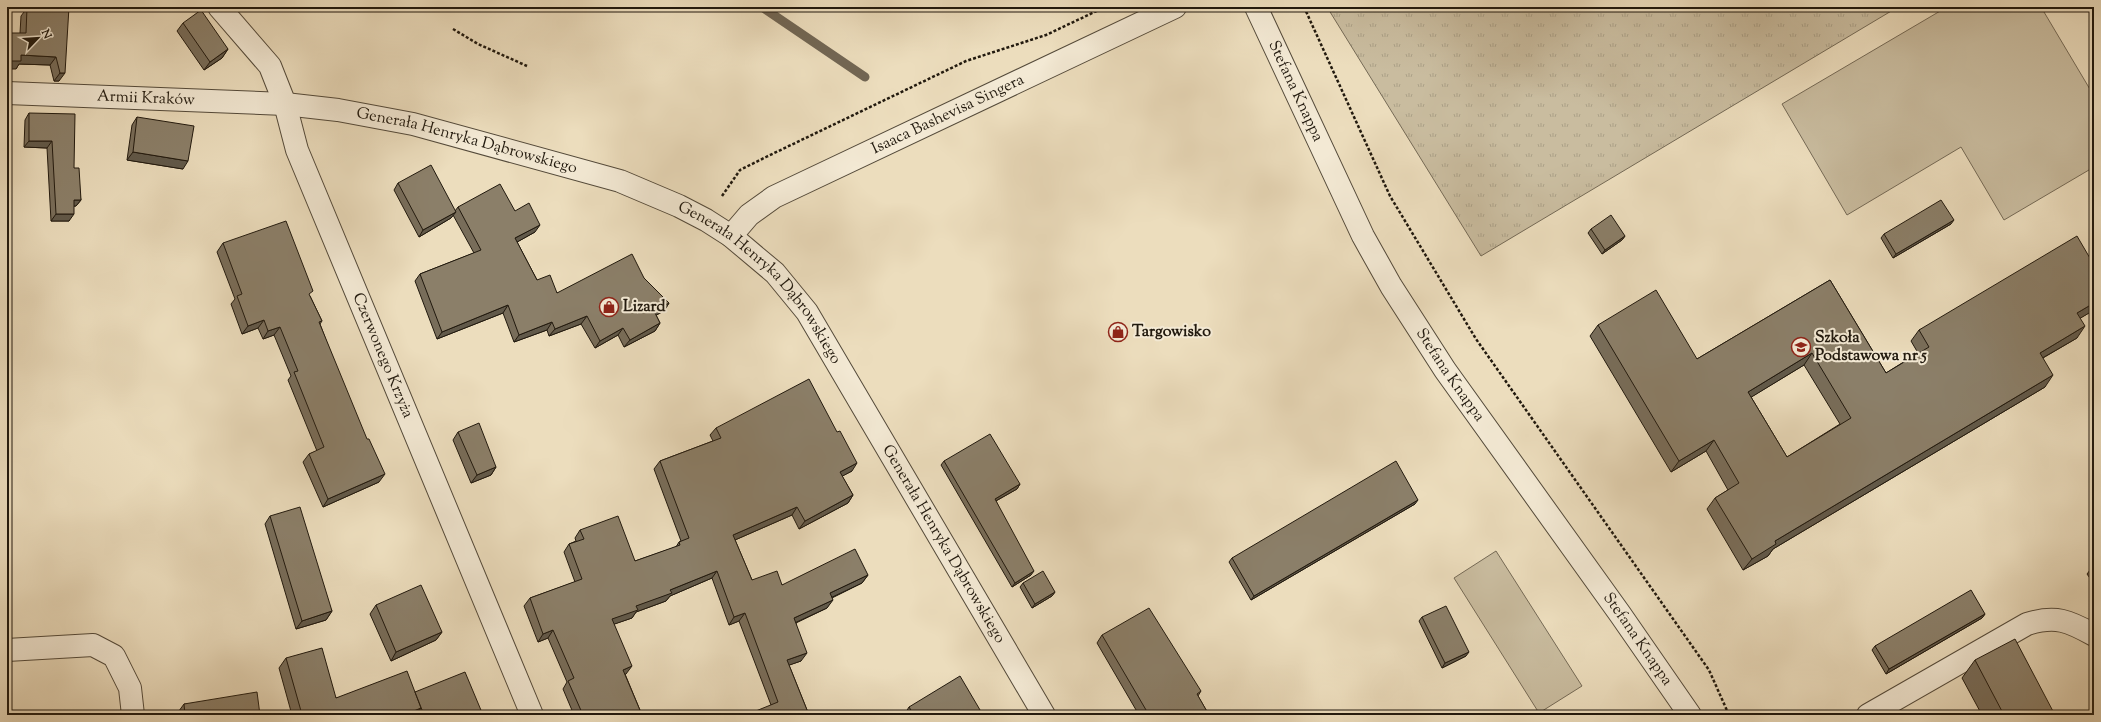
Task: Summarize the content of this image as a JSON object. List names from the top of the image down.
{
  "streets": {
    "street": [
      "Stefana Knappa",
      "Armii Kraków",
      "Isaaca Bashevisa Singera",
      "Generała Henryka Dąbrowskiego",
      "Czerwonego Krzyża"
    ]
  },
  "crossings": [
    ["Armii Kraków", "Generała Henryka Dąbrowskiego"],
    ["Armii Kraków", "Czerwonego Krzyża"],
    ["Isaaca Bashevisa Singera", "Generała Henryka Dąbrowskiego"],
    ["Generała Henryka Dąbrowskiego", "Czerwonego Krzyża"]
  ],
  "places": {
    "shop": ["Lizard", "Targowisko"],
    "school or university": ["Szkoła Podstawowa nr 5"]
  },
  "north": "top right"
}
